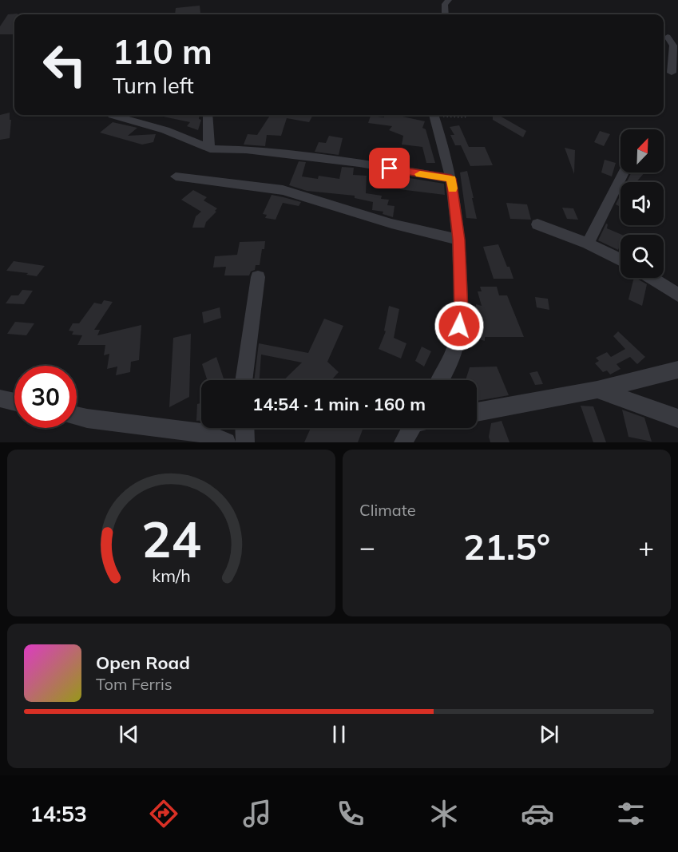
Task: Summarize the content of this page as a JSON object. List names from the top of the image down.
{
  "north": "top right",
  "page": {
    "turn": ["110 m", "Turn left"],
    "limit": "30",
    "trip": "14:54 · 1 min · 160 m",
    "tile": "Climate",
    "heat": ["−", "21.5°", "+"],
    "song": ["Open Road", "Tom Ferris"],
    "tabs": "14:53",
    "gauge": ["24", "km/h"]
  }
}
